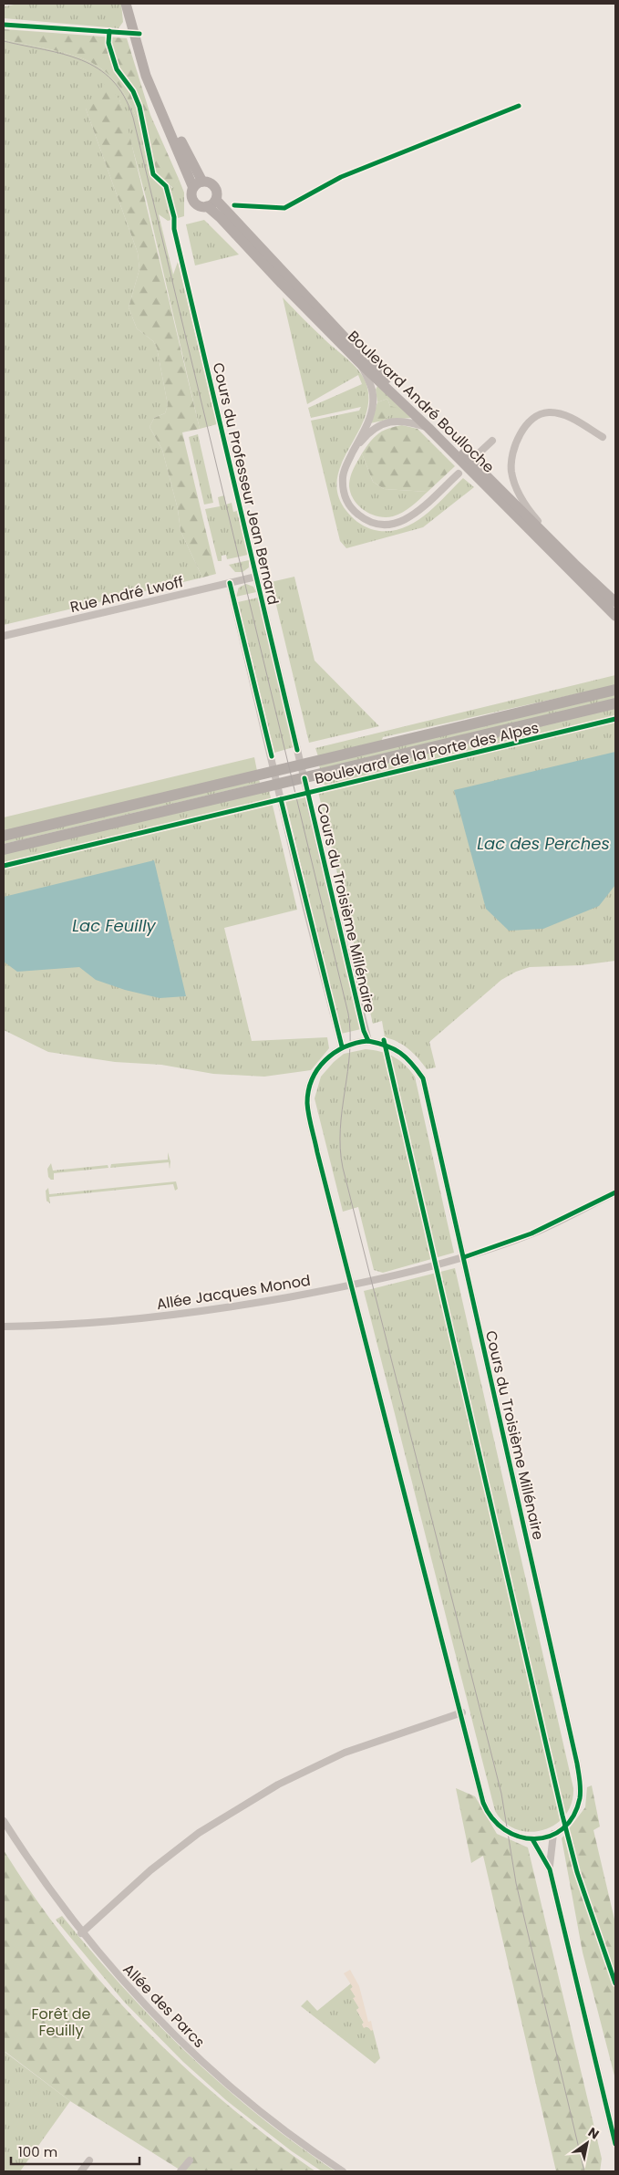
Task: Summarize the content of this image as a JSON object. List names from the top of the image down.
{
  "streets": {
    "main road": ["Boulevard André Boulloche", "Boulevard de la Porte des Alpes"],
    "street": [
      "Cours du Professeur Jean Bernard",
      "Rue André Lwoff",
      "Cours du Troisième Millénaire",
      "Allée Jacques Monod",
      "Allée des Parcs"
    ]
  },
  "crossings": [
    ["Cours du Professeur Jean Bernard", "Rue André Lwoff"],
    ["Cours du Professeur Jean Bernard", "Boulevard de la Porte des Alpes"],
    ["Cours du Professeur Jean Bernard", "Cours du Troisième Millénaire"],
    ["Boulevard de la Porte des Alpes", "Cours du Troisième Millénaire"],
    ["Cours du Troisième Millénaire", "Allée Jacques Monod"]
  ],
  "water": ["Lac des Perches", "Lac Feuilly"],
  "parks": ["Forêt de Feuilly"],
  "scale_bar": "100 m",
  "north": "top right"
}
